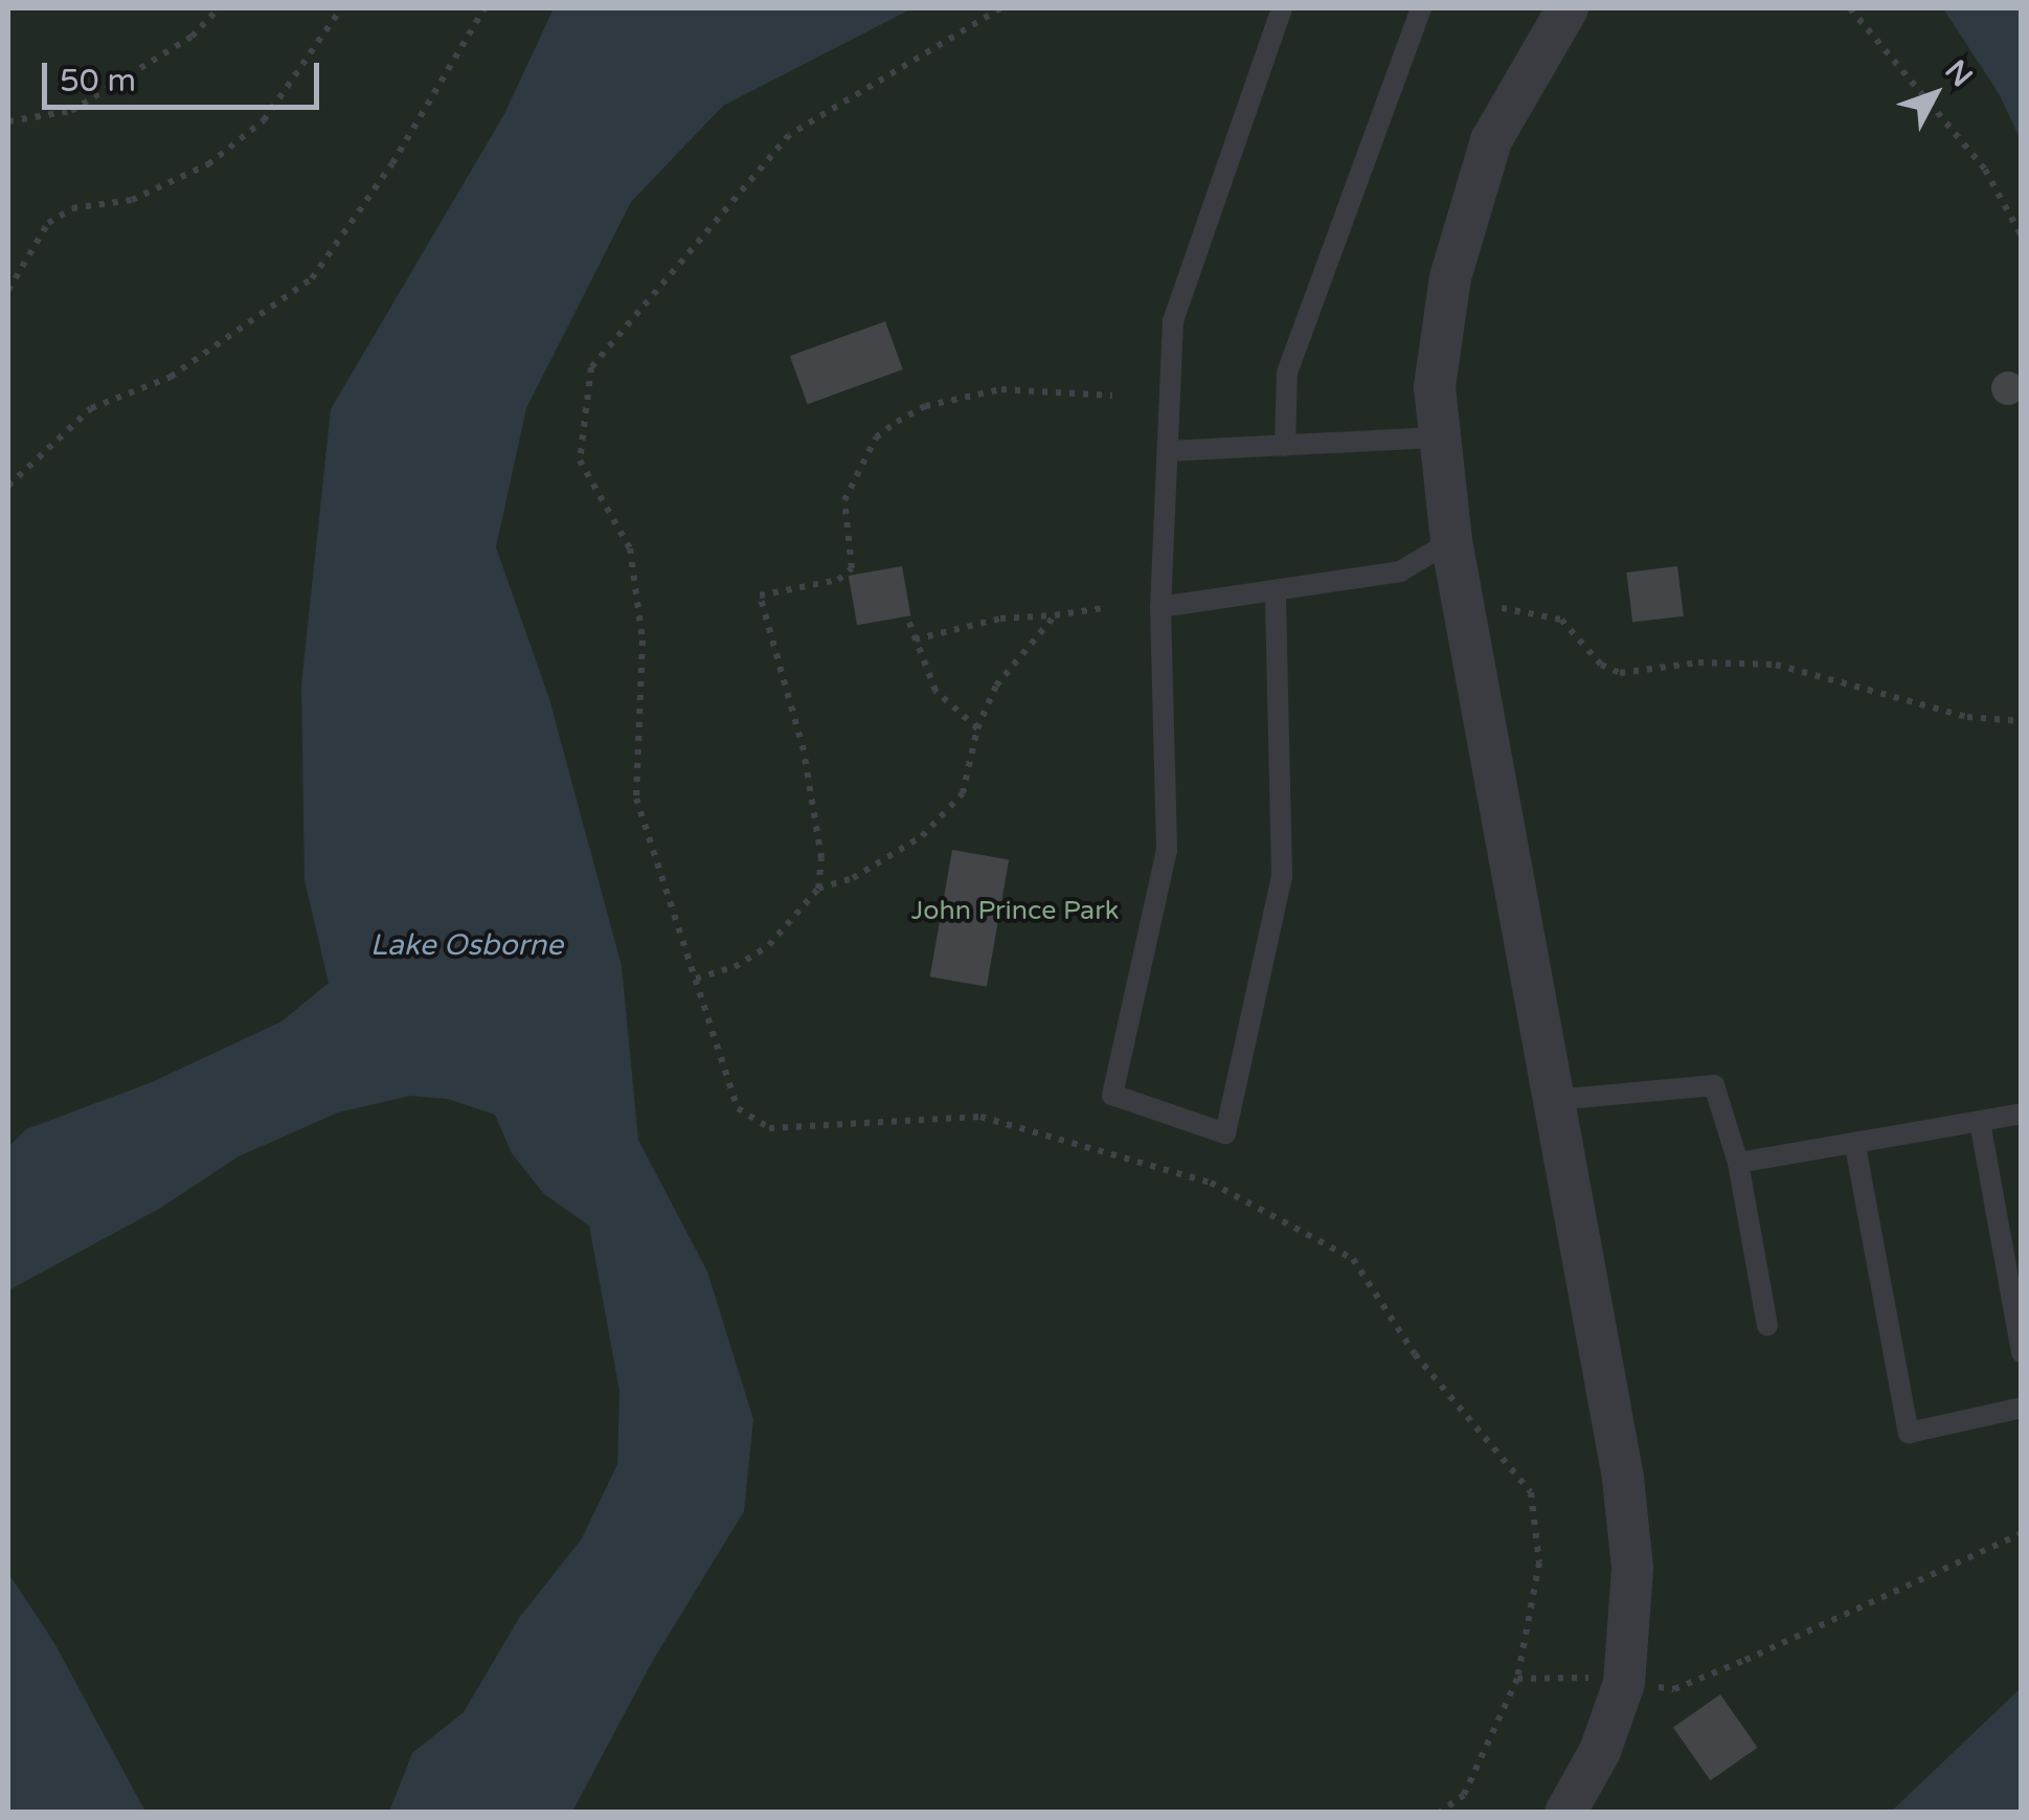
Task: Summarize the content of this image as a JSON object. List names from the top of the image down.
{
  "water": ["Lake Osborne"],
  "parks": ["John Prince Park"],
  "scale_bar": "50 m",
  "north": "top right"
}
